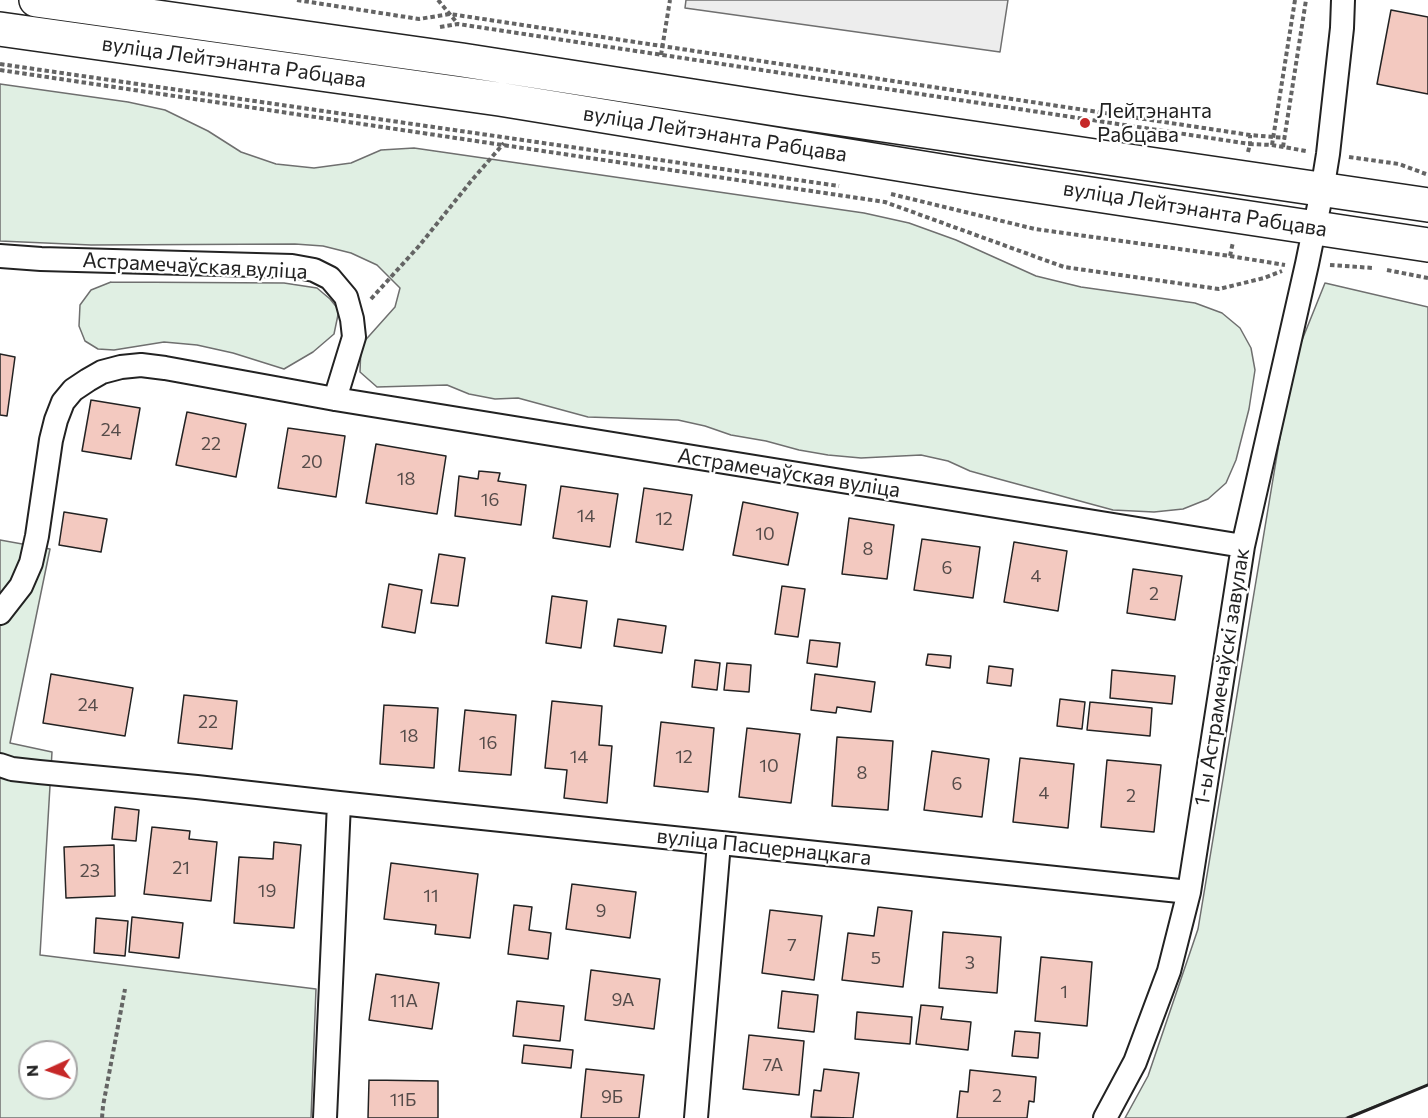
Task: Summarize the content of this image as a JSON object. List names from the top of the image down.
{
  "streets": {
    "highway": ["вуліца Лейтэнанта Рабцава"],
    "street": ["Астрамечаўская вуліца", "1-ы Астрамечаўскі завулак", "вуліца Пасцернацкага"]
  },
  "crossings": [
    ["вуліца Лейтэнанта Рабцава", "1-ы Астрамечаўскі завулак"],
    ["Астрамечаўская вуліца", "1-ы Астрамечаўскі завулак"],
    ["1-ы Астрамечаўскі завулак", "вуліца Пасцернацкага"]
  ],
  "places": ["Лейтэнанта Рабцава"],
  "house_numbers": [
    "24",
    "22",
    "20",
    "18",
    "16",
    "14",
    "12",
    "10",
    "8",
    "6",
    "4",
    "2",
    "24",
    "22",
    "18",
    "16",
    "14",
    "12",
    "10",
    "8",
    "6",
    "4",
    "2",
    "21",
    "23",
    "19",
    "11",
    "9",
    "7",
    "5",
    "3",
    "1",
    "9А",
    "11А",
    "7А",
    "2",
    "9Б",
    "11Б"
  ],
  "north": "left"
}
